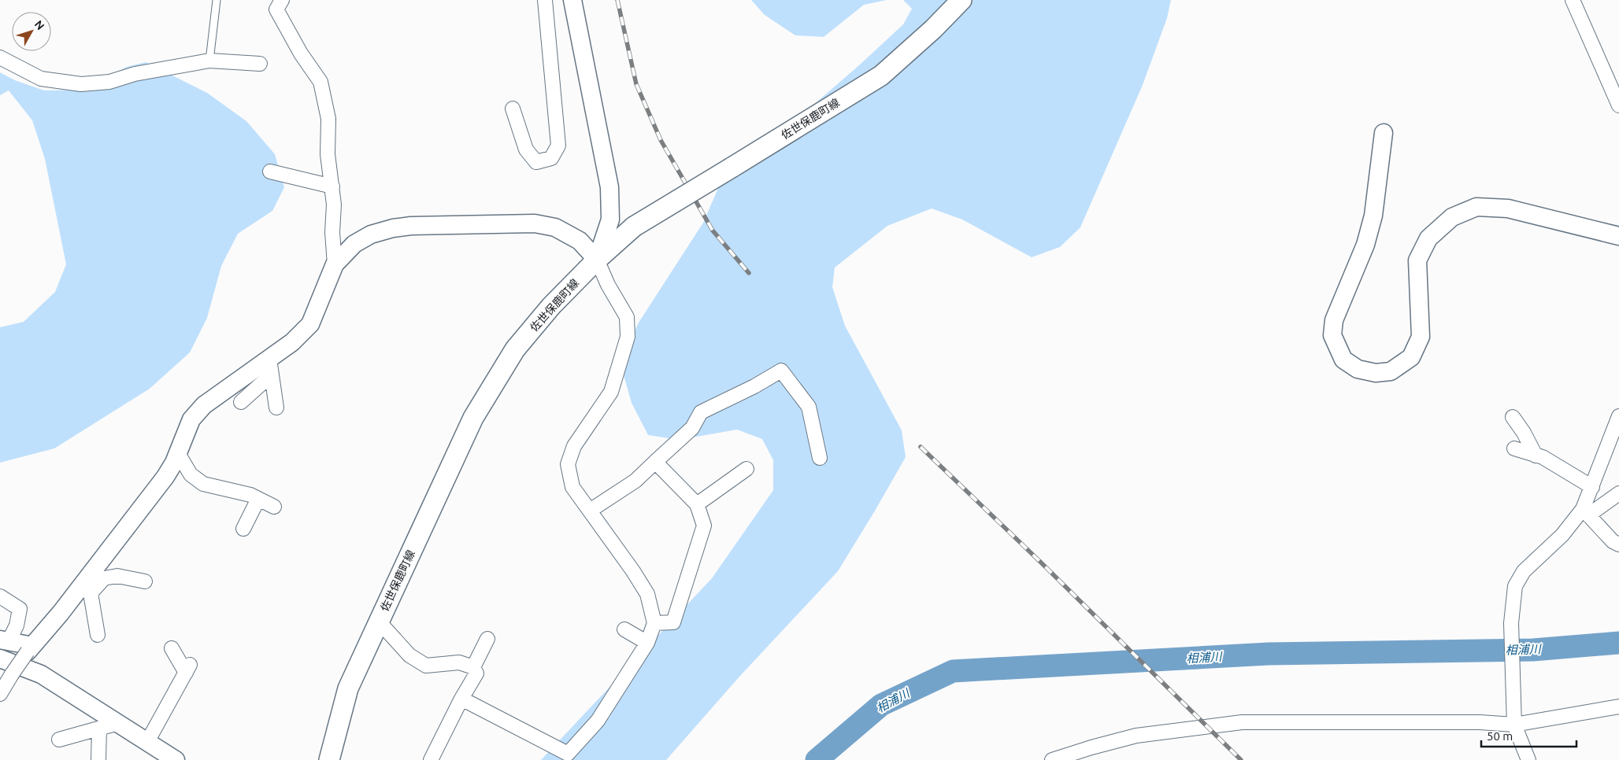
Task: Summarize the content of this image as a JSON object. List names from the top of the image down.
{
  "streets": {
    "main road": ["佐世保鹿町線"]
  },
  "water": ["相浦川"],
  "scale_bar": "50 m",
  "north": "top right"
}
